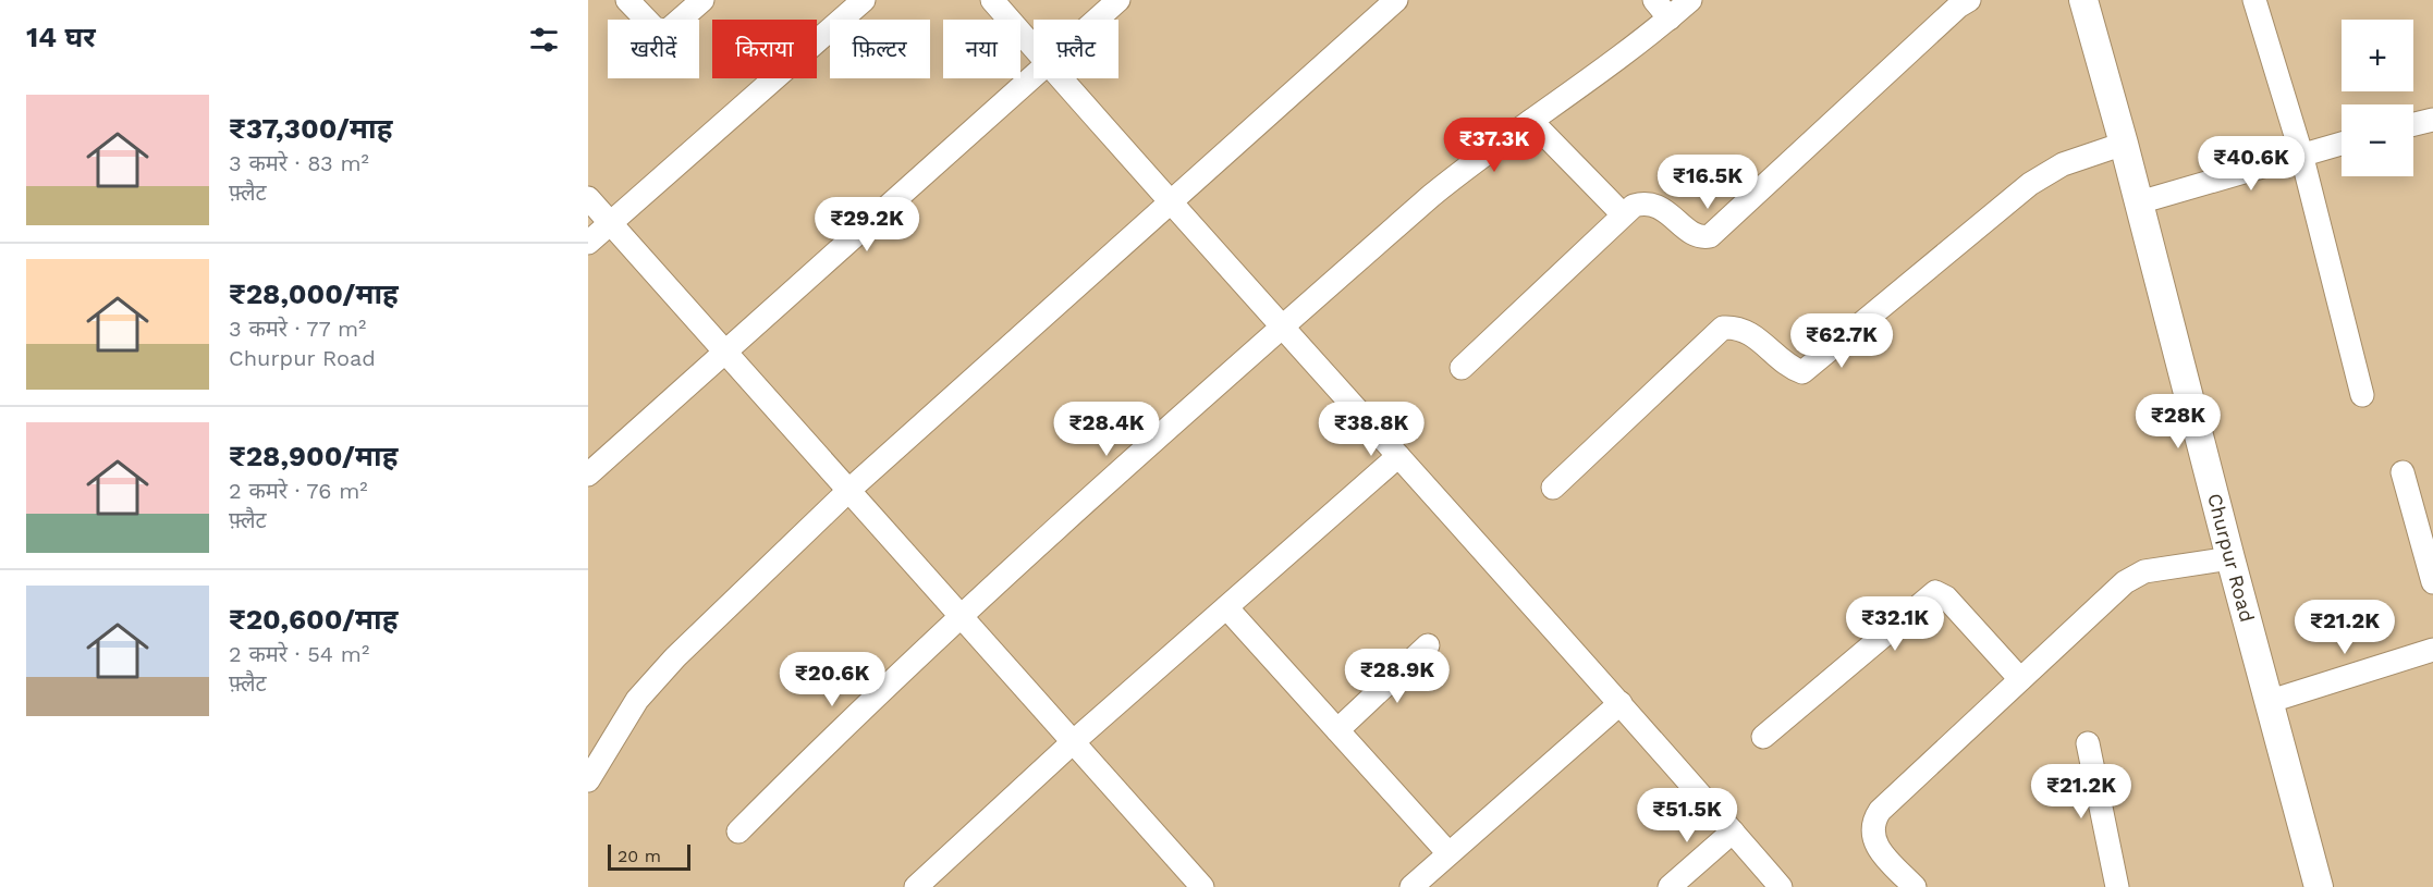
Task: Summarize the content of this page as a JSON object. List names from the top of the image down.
{
  "streets": {
    "street": ["Churpur Road"]
  },
  "scale_bar": "20 m",
  "page": {
    "heading": "14 घर",
    "map_buttons": ["+", "−"],
    "chip": [
      "खरीदें",
      "किराया",
      "फ़िल्टर",
      "नया",
      "फ़्लैट"
    ],
    "list": [
      {
        "name": "₹37,300/माह",
        "note": "3 कमरे · 83 m² · फ़्लैट"
      },
      {
        "name": "₹28,000/माह",
        "note": "3 कमरे · 77 m² · Churpur Road"
      },
      {
        "name": "₹28,900/माह",
        "note": "2 कमरे · 76 m² · फ़्लैट"
      },
      {
        "name": "₹20,600/माह",
        "note": "2 कमरे · 54 m² · फ़्लैट"
      }
    ],
    "price": [
      "₹37.3K",
      "₹40.6K",
      "₹16.5K",
      "₹29.2K",
      "₹62.7K",
      "₹28K",
      "₹28.4K",
      "₹38.8K",
      "₹32.1K",
      "₹21.2K",
      "₹28.9K",
      "₹20.6K",
      "₹21.2K",
      "₹51.5K"
    ],
    "scale": "20 m"
  }
}
